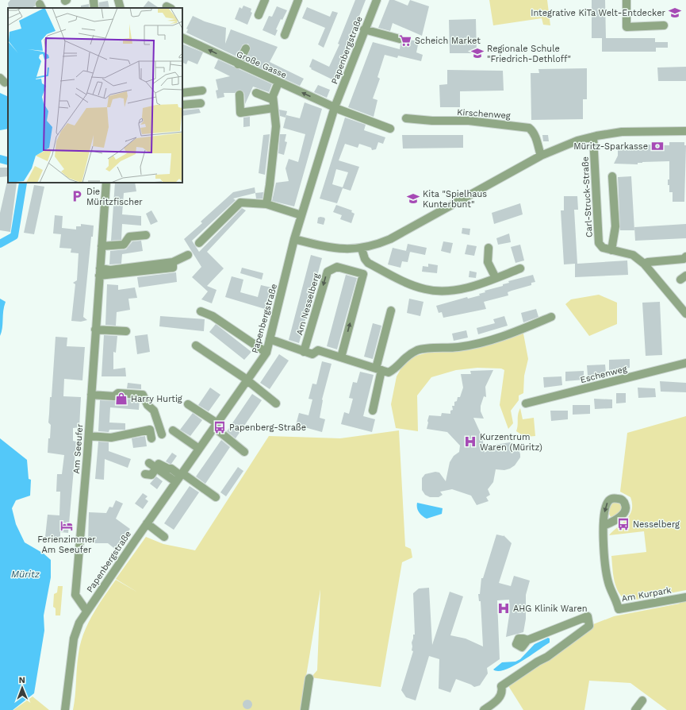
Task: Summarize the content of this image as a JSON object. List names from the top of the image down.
{
  "streets": {
    "street": [
      "Papenbergstraße",
      "Große Gasse",
      "Kirschenweg",
      "Carl-Struck-Straße",
      "Am Nesselberg",
      "Eschenweg",
      "Am Seeufer",
      "Am Kurpark"
    ]
  },
  "crossings": [
    ["Papenbergstraße", "Große Gasse"],
    ["Papenbergstraße", "Am Seeufer"]
  ],
  "one_way": ["Große Gasse"],
  "water": ["Müritz"],
  "places": {
    "school or university": ["Integrative KiTa Welt-Entdecker", "Regionale Schule \"Friedrich-Dethloff\"", "Kita \"Spielhaus Kunterbunt\""],
    "supermarket": ["Scheich Market"],
    "bank": ["Müritz-Sparkasse"],
    "parking": ["Die Müritzfischer"],
    "shop": ["Harry Hurtig"],
    "bus stop": ["Papenberg-Straße", "Nesselberg"],
    "hospital": ["Kurzentrum Waren (Müritz)", "AHG Klinik Waren"],
    "hotel": ["Ferienzimmer Am Seeufer"]
  },
  "north": "top"
}
